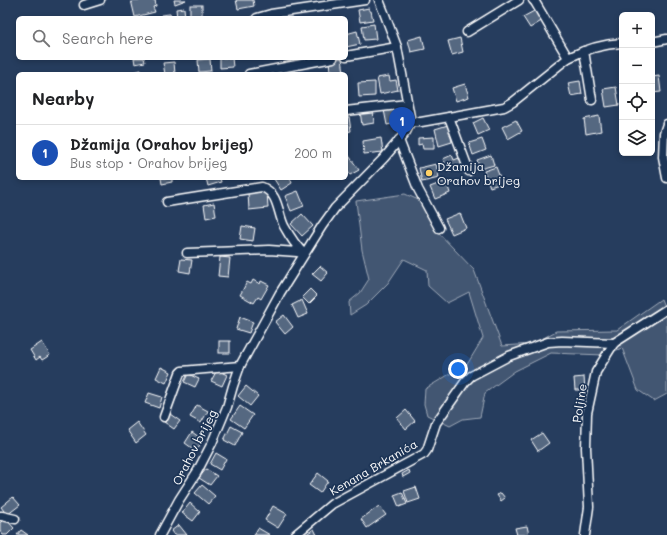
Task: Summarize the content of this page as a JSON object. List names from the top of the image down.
{
  "streets": {
    "street": ["Poljine", "Orahov brijeg", "Kenana Brkanića"]
  },
  "crossings": [
    ["Poljine", "Kenana Brkanića"]
  ],
  "places": ["Džamija Orahov brijeg"],
  "page": {
    "map_buttons": ["+", "−"],
    "search": "Search here",
    "heading": "Nearby",
    "pins": "1",
    "list": [
      {
        "mark": "1",
        "name": "Džamija (Orahov brijeg)",
        "note": "Bus stop · Orahov brijeg",
        "value": "200 m"
      }
    ]
  }
}
